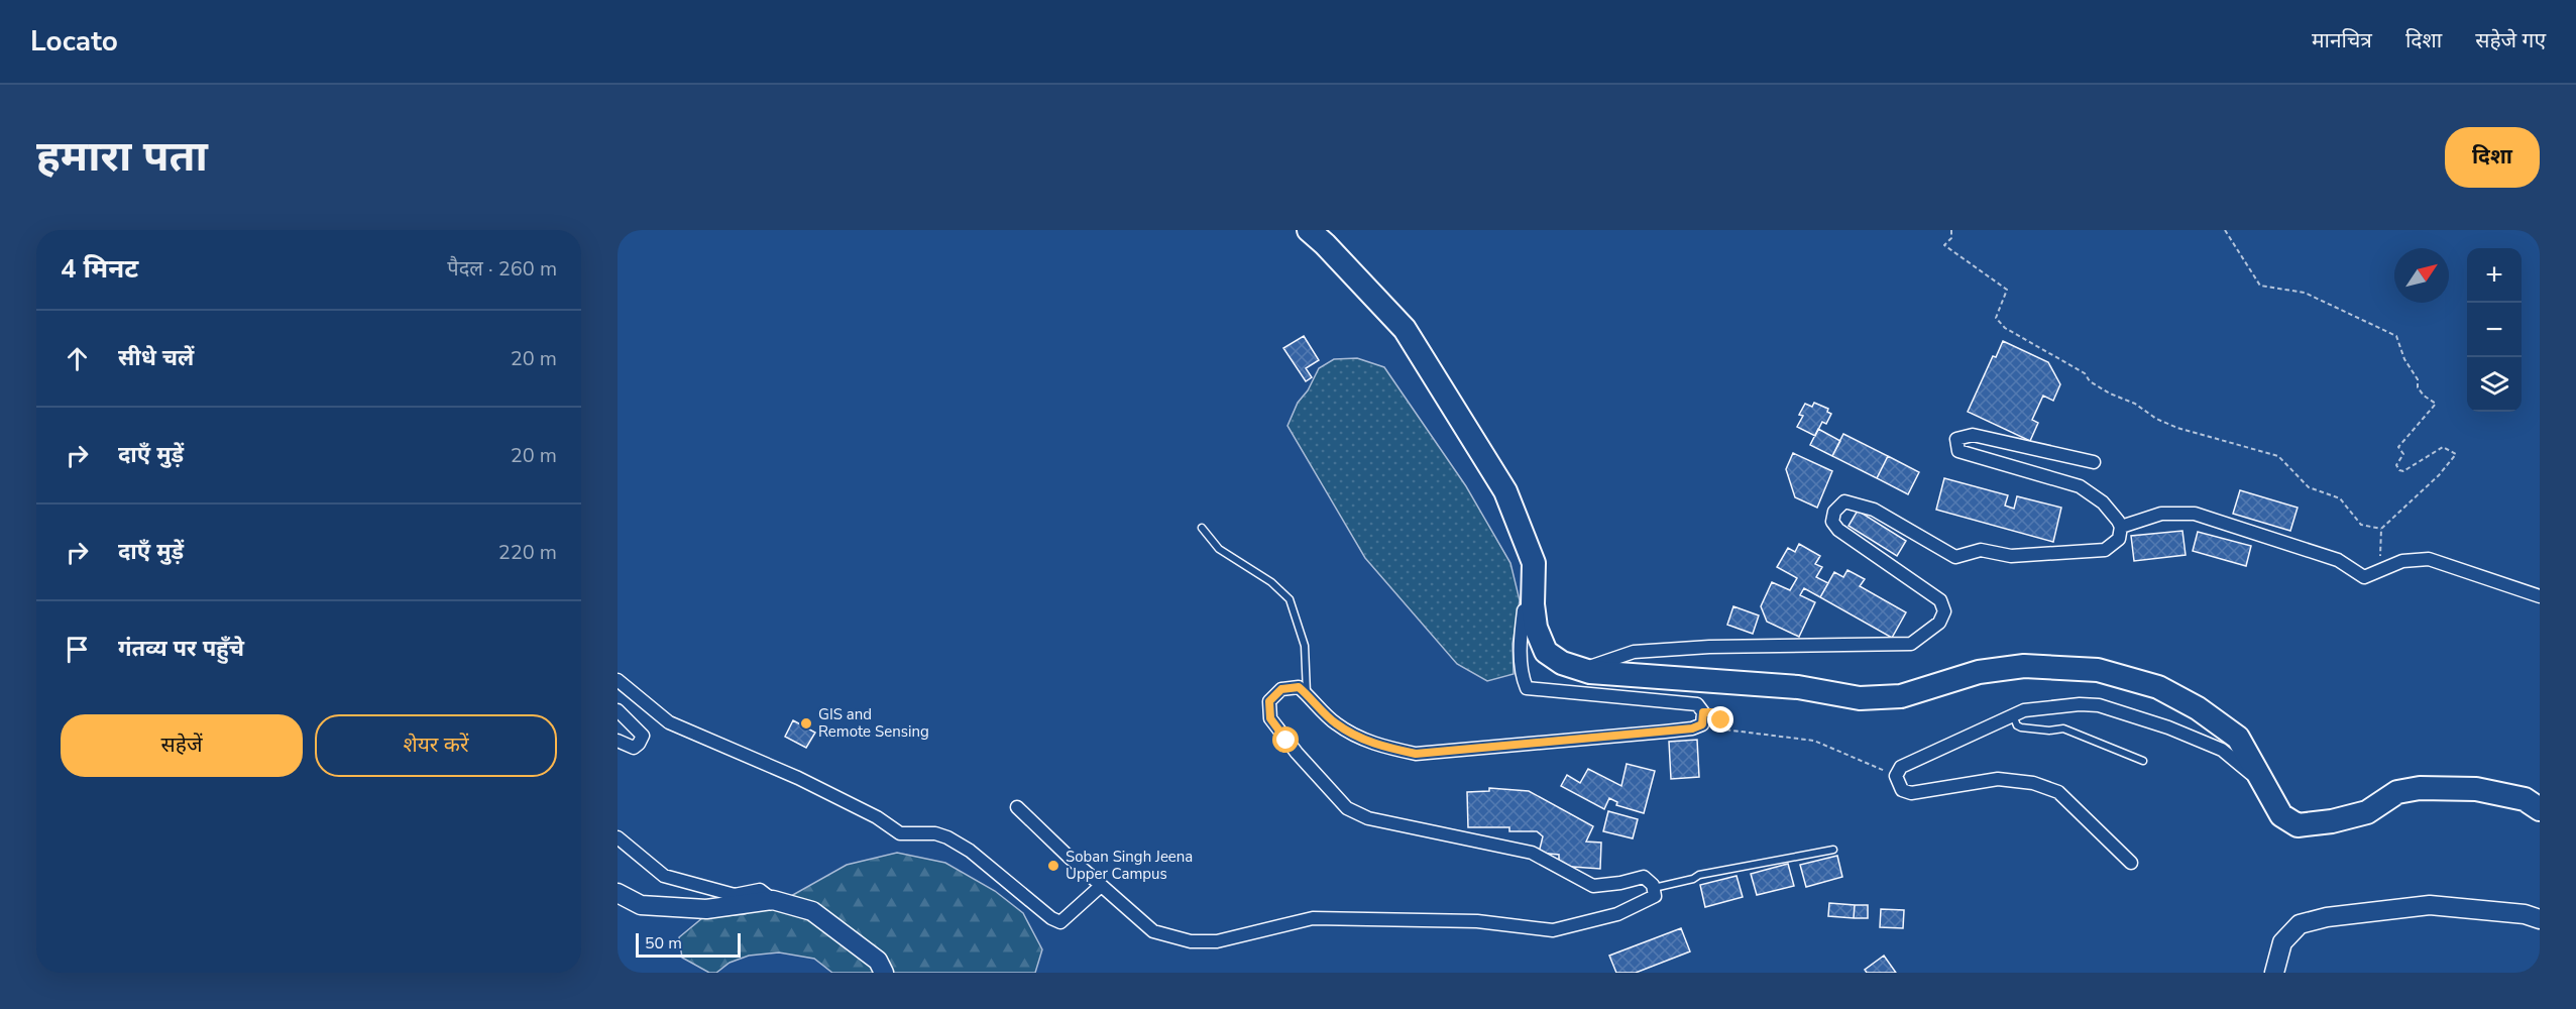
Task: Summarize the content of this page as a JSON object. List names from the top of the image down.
{
  "places": ["GIS and Remote Sensing", "Soban Singh Jeena Upper Campus"],
  "scale_bar": "50 m",
  "north": "top right",
  "page": {
    "header": "Locato",
    "nav": ["मानचित्र", "दिशा", "सहेजे गए"],
    "buttons": [
      "दिशा",
      ["सहेजें", "शेयर करें"]
    ],
    "title": "हमारा पता",
    "heading": ["4 मिनट", "पैदल · 260 m"],
    "map_buttons": ["+", "−"],
    "list": [
      ["सीधे चलें", "20 m"],
      ["दाएँ मुड़ें", "20 m"],
      ["दाएँ मुड़ें", "220 m"],
      "गंतव्य पर पहुँचे"
    ],
    "scale": "50 m"
  }
}
